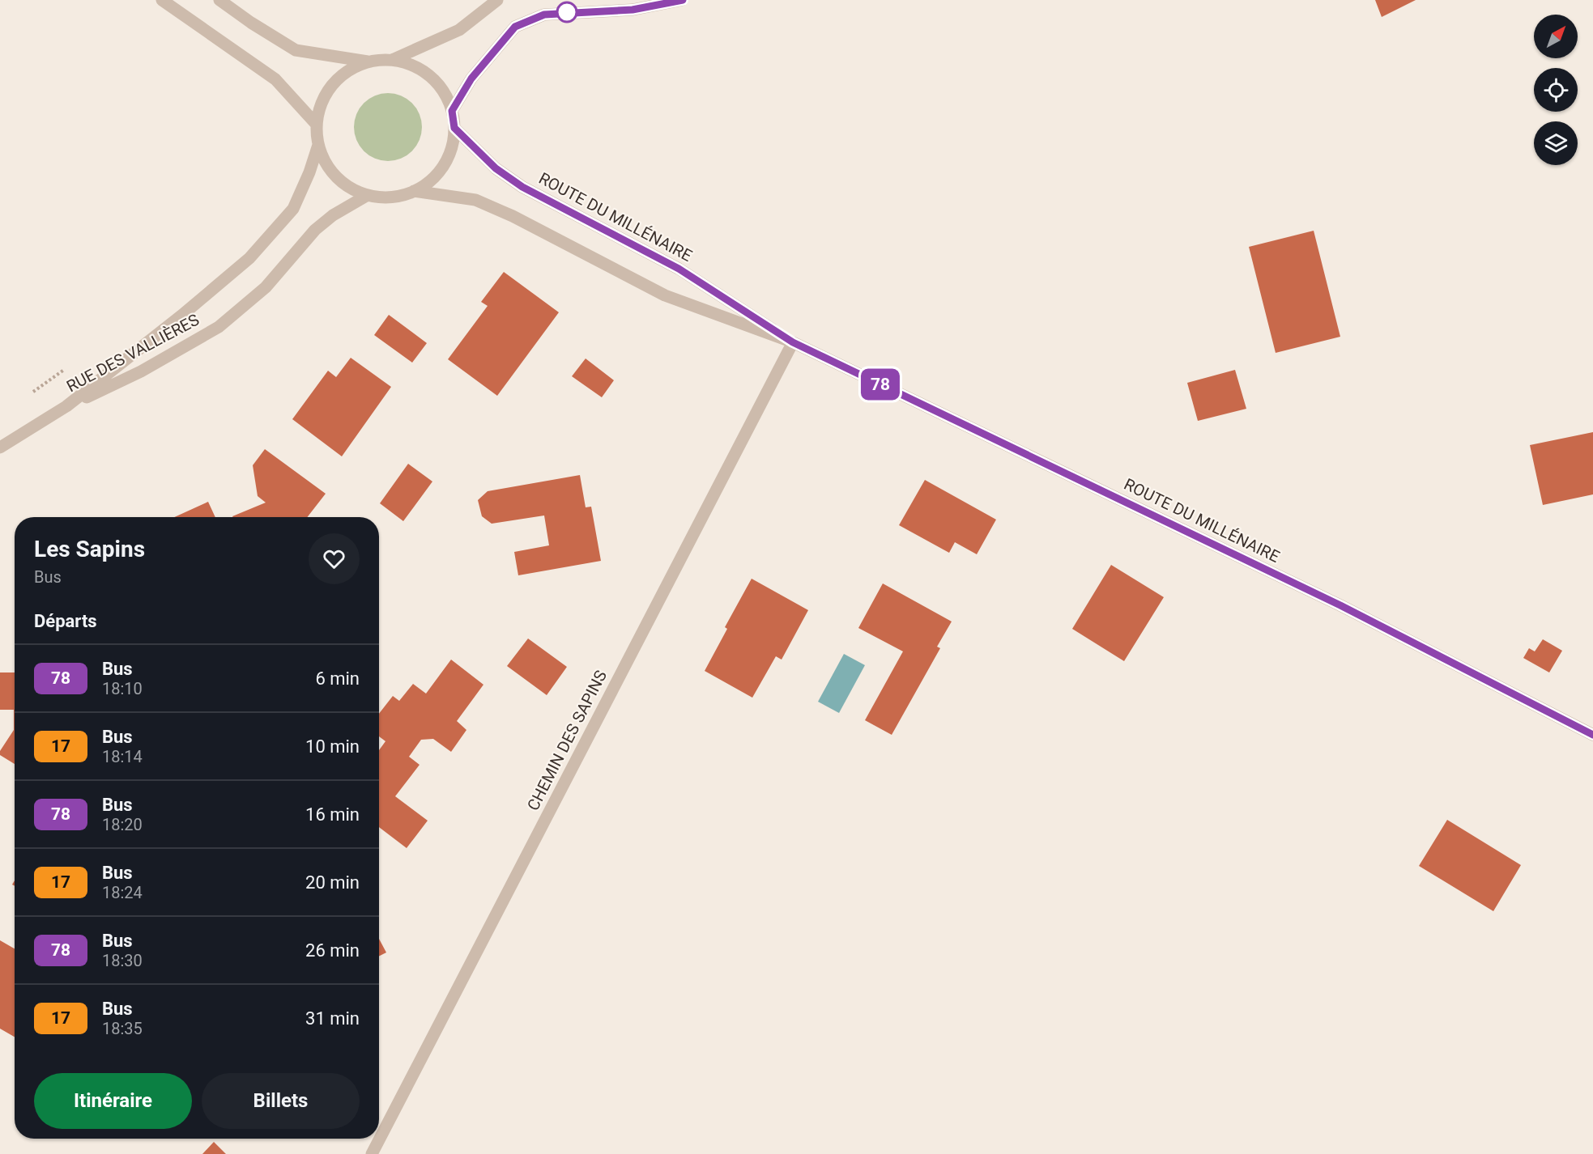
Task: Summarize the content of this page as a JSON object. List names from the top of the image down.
{
  "streets": {
    "street": ["ROUTE DU MILLÉNAIRE", "RUE DES VALLIÈRES", "CHEMIN DES SAPINS"]
  },
  "crossings": [
    ["ROUTE DU MILLÉNAIRE", "RUE DES VALLIÈRES"],
    ["ROUTE DU MILLÉNAIRE", "CHEMIN DES SAPINS"]
  ],
  "lines": ["bus line 78"],
  "north": "top right",
  "page": {
    "on_map": "78",
    "heading": [
      ["Les Sapins", "Bus"],
      "Départs"
    ],
    "list": [
      {
        "mark": "78",
        "name": "Bus",
        "note": "18:10",
        "value": "6 min"
      },
      {
        "mark": "17",
        "name": "Bus",
        "note": "18:14",
        "value": "10 min"
      },
      {
        "mark": "78",
        "name": "Bus",
        "note": "18:20",
        "value": "16 min"
      },
      {
        "mark": "17",
        "name": "Bus",
        "note": "18:24",
        "value": "20 min"
      },
      {
        "mark": "78",
        "name": "Bus",
        "note": "18:30",
        "value": "26 min"
      },
      {
        "mark": "17",
        "name": "Bus",
        "note": "18:35",
        "value": "31 min"
      }
    ],
    "buttons": ["Itinéraire", "Billets"]
  }
}
